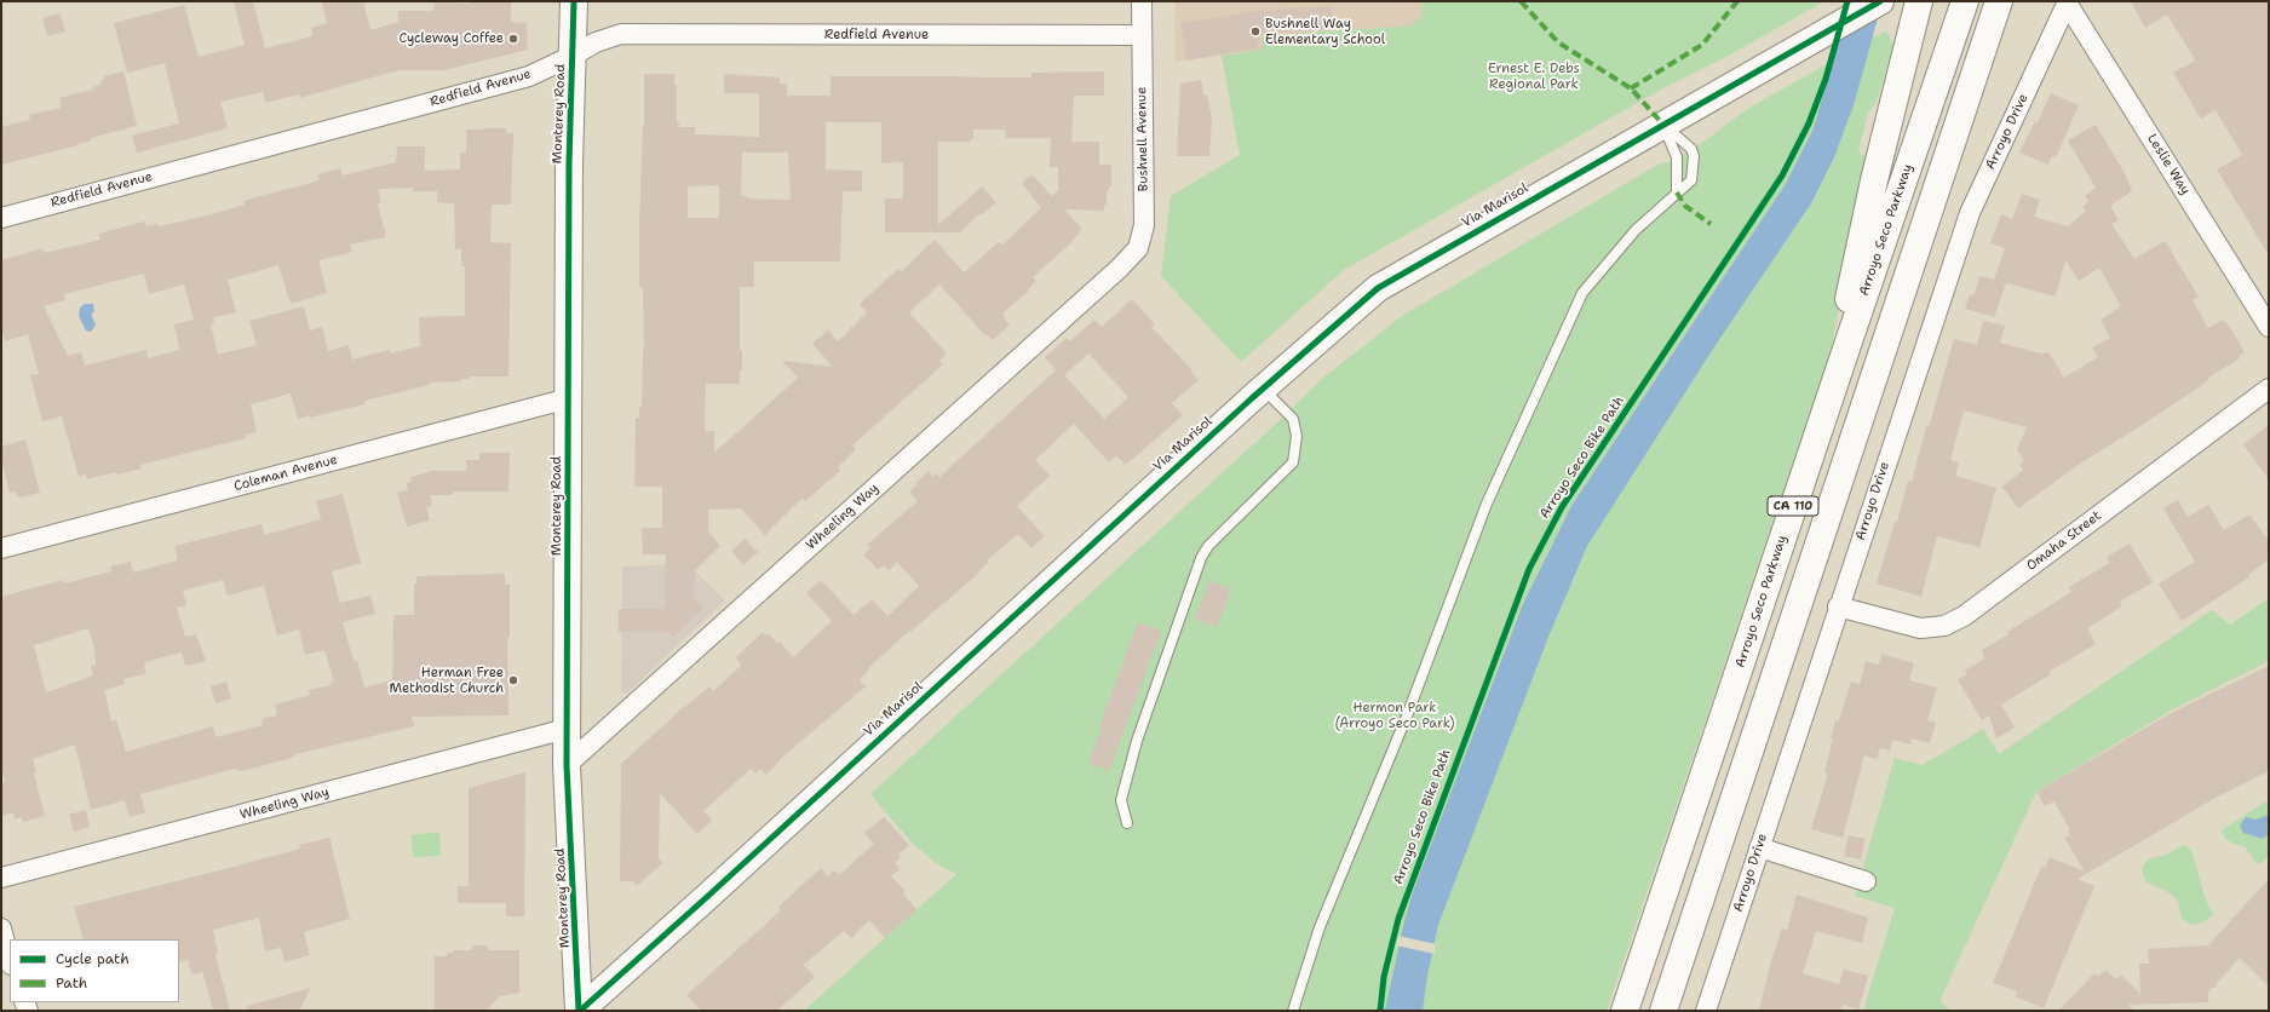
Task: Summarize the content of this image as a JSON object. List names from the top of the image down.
{
  "streets": {
    "main road": [
      "Monterey Road",
      "Via Marisol",
      "Arroyo Seco Parkway",
      "CA 110"
    ],
    "street": [
      "Redfield Avenue",
      "Arroyo Drive",
      "Bushnell Avenue",
      "Leslie Way",
      "Coleman Avenue",
      "Wheeling Way",
      "Omaha Street"
    ],
    "cycle path": ["Arroyo Seco Bike Path"]
  },
  "crossings": [
    ["Redfield Avenue", "Monterey Road"],
    ["Redfield Avenue", "Bushnell Avenue"],
    ["Monterey Road", "Via Marisol"],
    ["Monterey Road", "Coleman Avenue"],
    ["Monterey Road", "Wheeling Way"],
    ["Arroyo Drive", "Leslie Way"],
    ["Arroyo Drive", "Omaha Street"],
    ["Bushnell Avenue", "Wheeling Way"]
  ],
  "parks": ["Ernest E. Debs Regional Park", "Hermon Park (Arroyo Seco Park)"],
  "places": ["Bushnell Way Elementary School", "Cycleway Coffee", "Herman Free Methodist Church"],
  "legend": ["Cycle path", "Path"]
}
